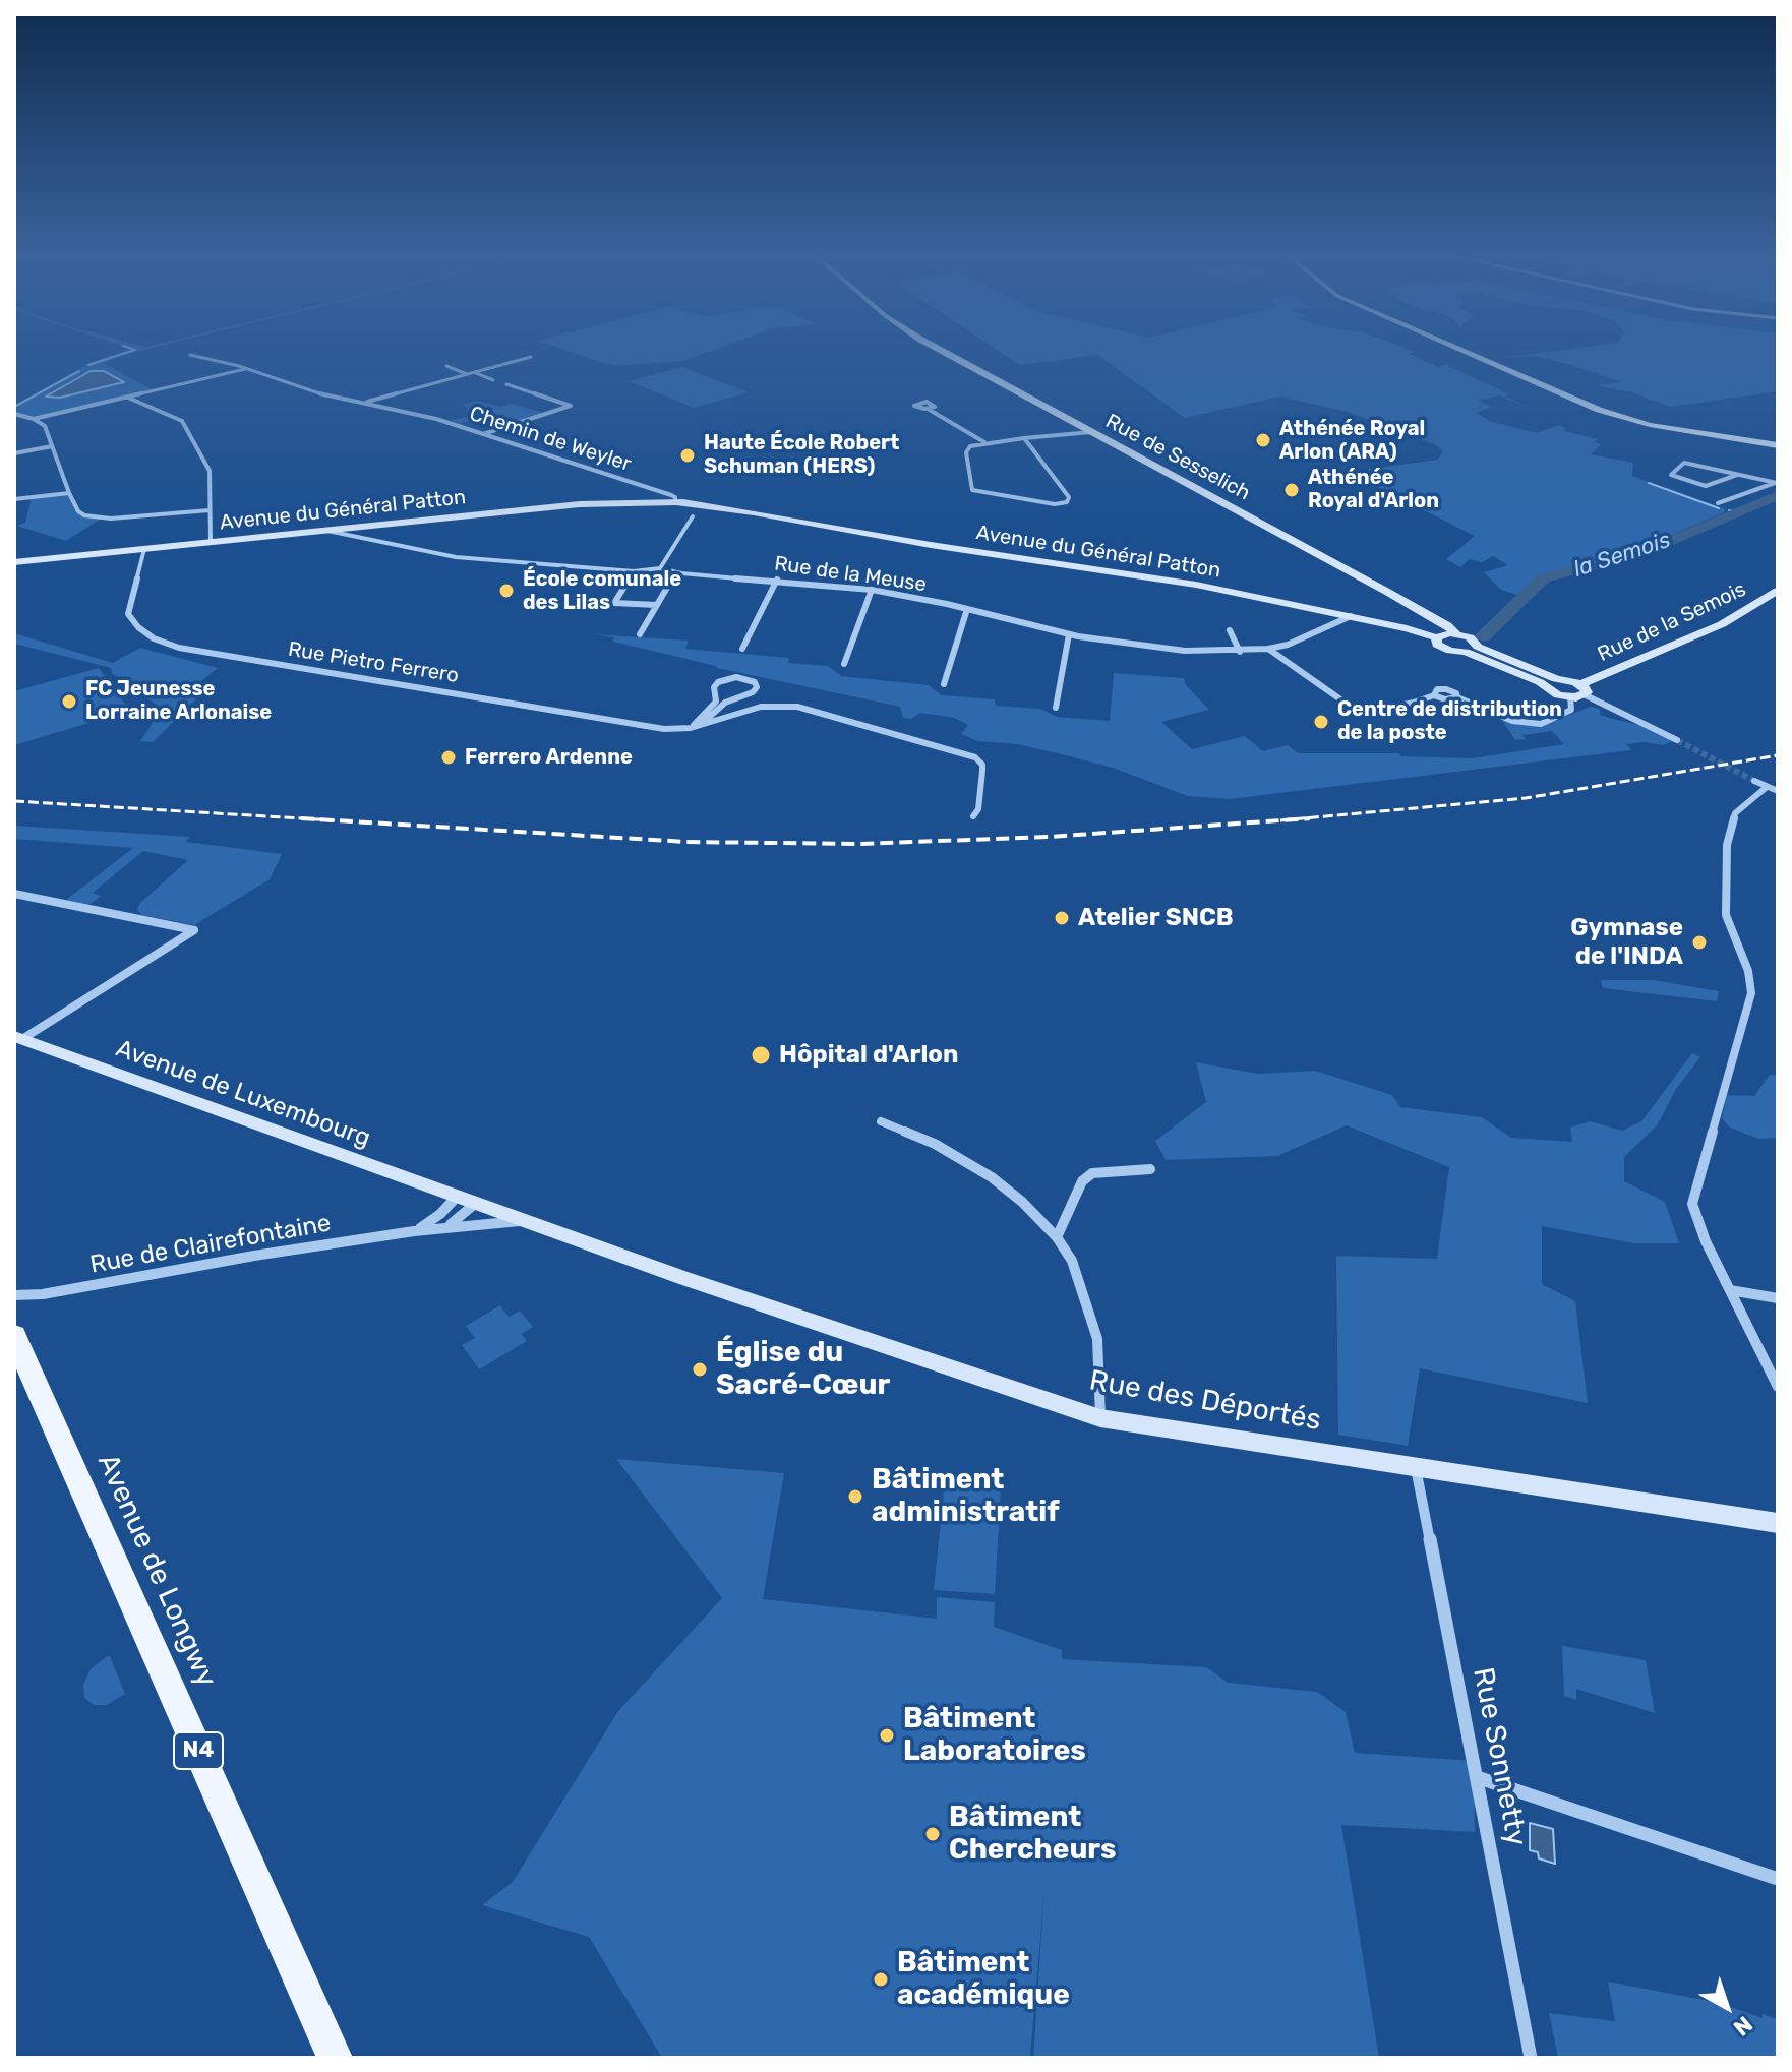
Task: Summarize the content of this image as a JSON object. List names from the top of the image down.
{
  "streets": {
    "main road": [
      "Rue de Sesselich",
      "Avenue du Général Patton",
      "Rue de la Semois",
      "Avenue de Luxembourg",
      "Rue des Déportés",
      "Avenue de Longwy",
      "N4"
    ],
    "street": [
      "Chemin de Weyler",
      "Rue de la Meuse",
      "Rue Pietro Ferrero",
      "Rue de Clairefontaine",
      "Rue Sonnetty"
    ]
  },
  "crossings": [
    ["Chemin de Weyler", "Avenue du Général Patton"],
    ["Avenue du Général Patton", "Rue de la Meuse"],
    ["Avenue du Général Patton", "Rue Pietro Ferrero"],
    ["Avenue de Luxembourg", "Rue de Clairefontaine"],
    ["Avenue de Luxembourg", "Rue des Déportés"],
    ["Rue de Clairefontaine", "Rue des Déportés"],
    ["Rue des Déportés", "Rue Sonnetty"]
  ],
  "water": ["la Semois"],
  "places": [
    "Athénée Royal Arlon (ARA)",
    "Haute École Robert Schuman (HERS)",
    "Athénée Royal d'Arlon",
    "École comunale des Lilas",
    "FC Jeunesse Lorraine Arlonaise",
    "Centre de distribution de la poste",
    "Ferrero Ardenne",
    "Atelier SNCB",
    "Gymnase de l'INDA",
    "Hôpital d'Arlon",
    "Église du Sacré-Cœur",
    "Bâtiment administratif",
    "Bâtiment Laboratoires",
    "Bâtiment Chercheurs",
    "Bâtiment académique"
  ],
  "north": "bottom right"
}
